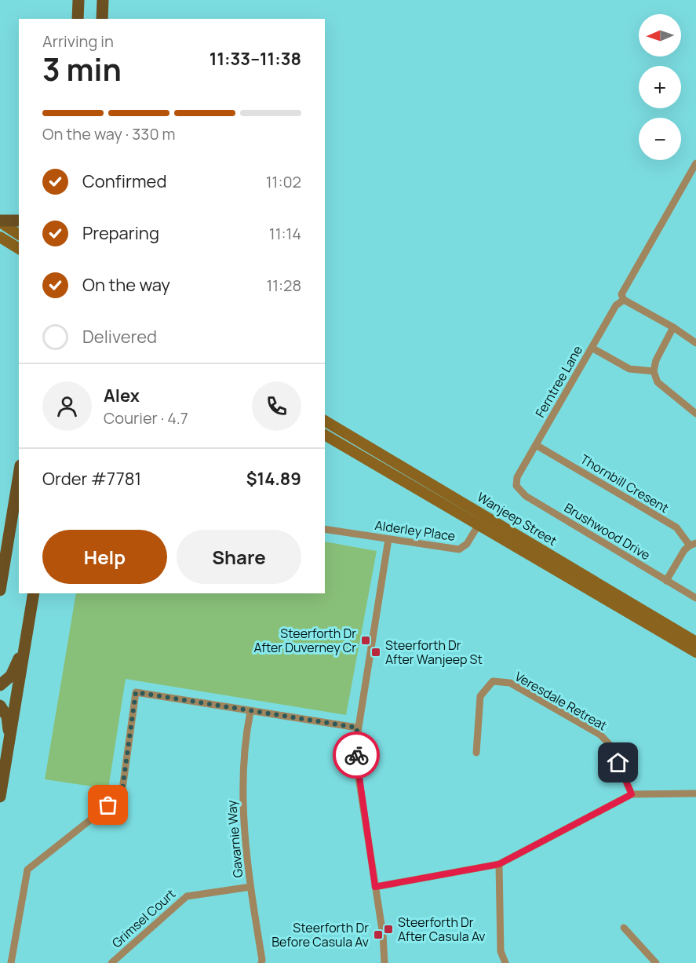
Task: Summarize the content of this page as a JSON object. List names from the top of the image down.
{
  "streets": {
    "main road": ["Wanjeep Street"],
    "street": [
      "Ferntree Lane",
      "Thornbill Cresent",
      "Alderley Place",
      "Brushwood Drive",
      "Veresdale Retreat",
      "Gavarnie Way",
      "Grimsel Court"
    ]
  },
  "crossings": [
    ["Ferntree Lane", "Thornbill Cresent"],
    ["Ferntree Lane", "Brushwood Drive"],
    ["Wanjeep Street", "Alderley Place"],
    ["Gavarnie Way", "Grimsel Court"]
  ],
  "places": {
    "transit": [
      "Steerforth Dr After Duverney Cr",
      "Steerforth Dr After Wanjeep St",
      "Steerforth Dr After Casula Av",
      "Steerforth Dr Before Casula Av"
    ]
  },
  "north": "left",
  "page": {
    "map_buttons": ["+", "−"],
    "heading": ["3 min", "Arriving in", "11:33–11:38"],
    "panel": [
      "Alex",
      "Courier · 4.7",
      "Order #7781",
      "$14.89"
    ],
    "bar": "On the way · 330 m",
    "list": [
      ["Confirmed", "11:02"],
      ["Preparing", "11:14"],
      ["On the way", "11:28"],
      "Delivered"
    ],
    "buttons": ["Help", "Share"]
  }
}
